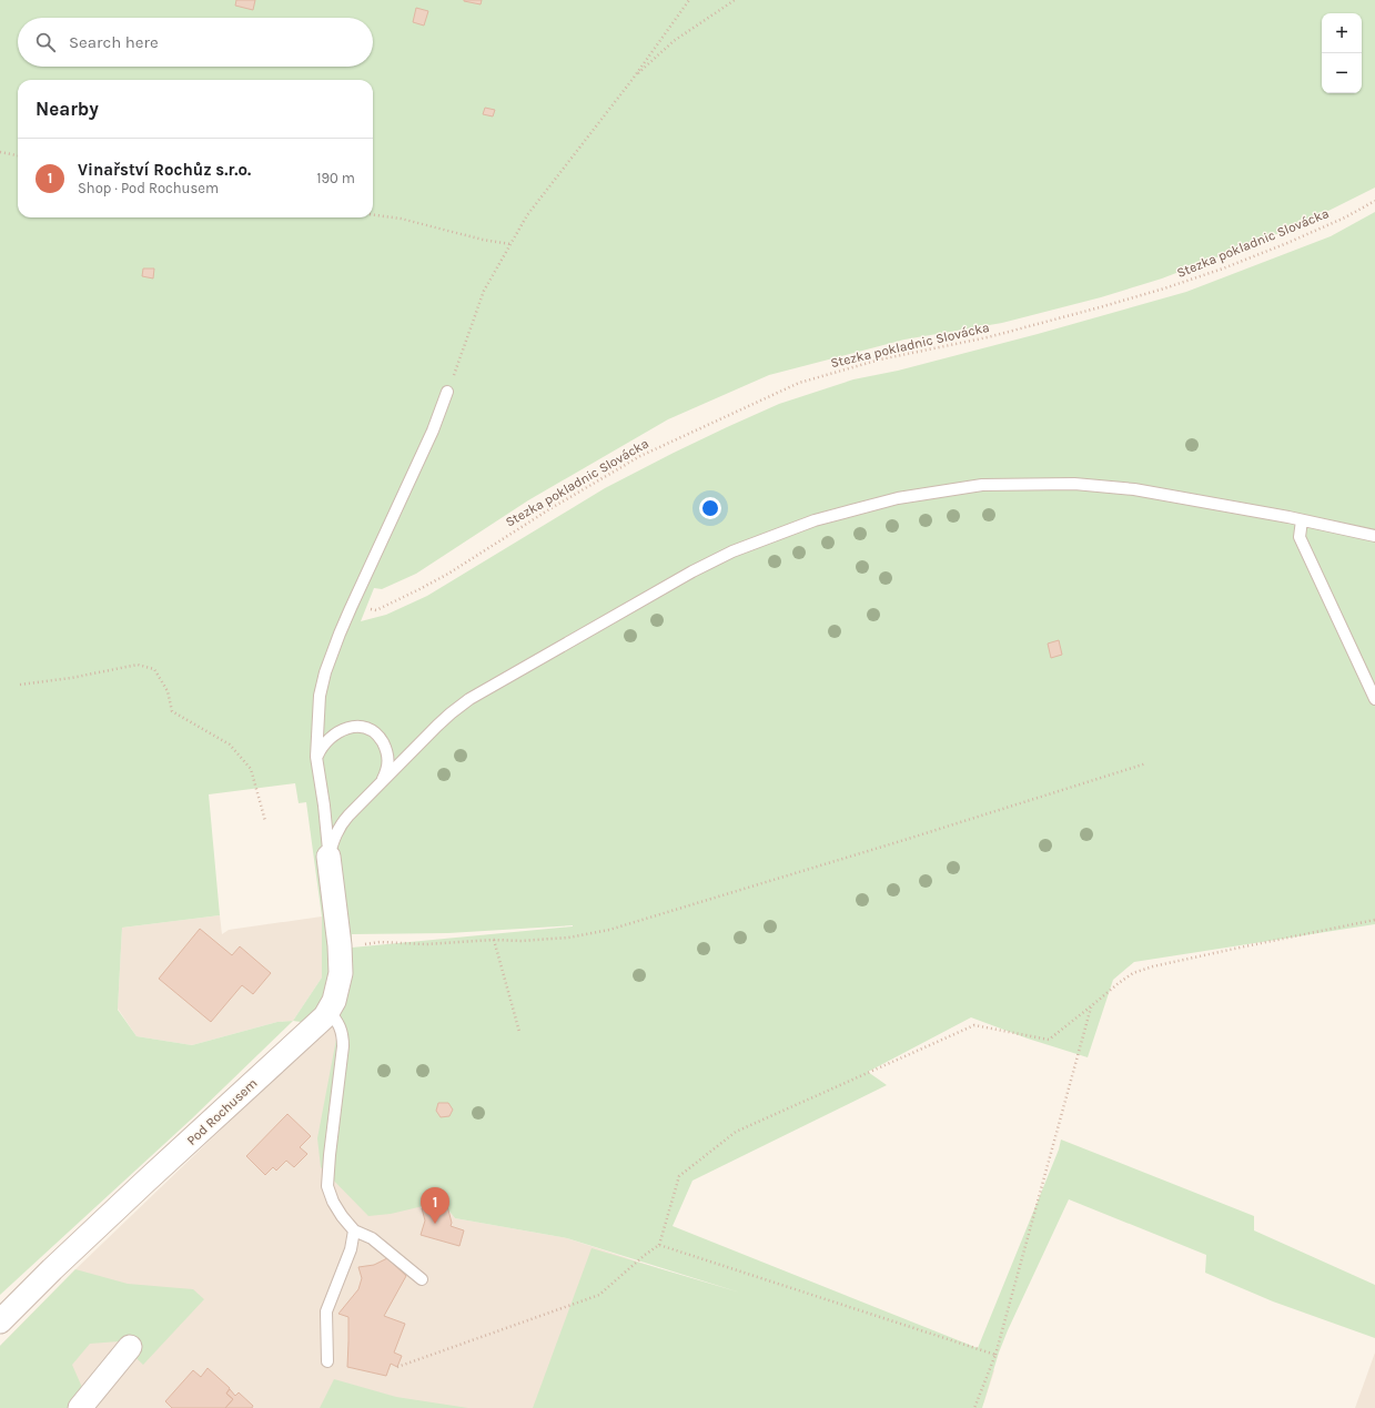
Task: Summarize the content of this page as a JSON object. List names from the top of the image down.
{
  "streets": {
    "street": ["Pod Rochusem"],
    "path": ["Stezka pokladnic Slovácka"]
  },
  "page": {
    "map_buttons": ["+", "−"],
    "search": "Search here",
    "heading": "Nearby",
    "list": [
      {
        "mark": "1",
        "name": "Vinařství Rochůz s.r.o.",
        "note": "Shop · Pod Rochusem",
        "value": "190 m"
      }
    ],
    "pins": "1"
  }
}
